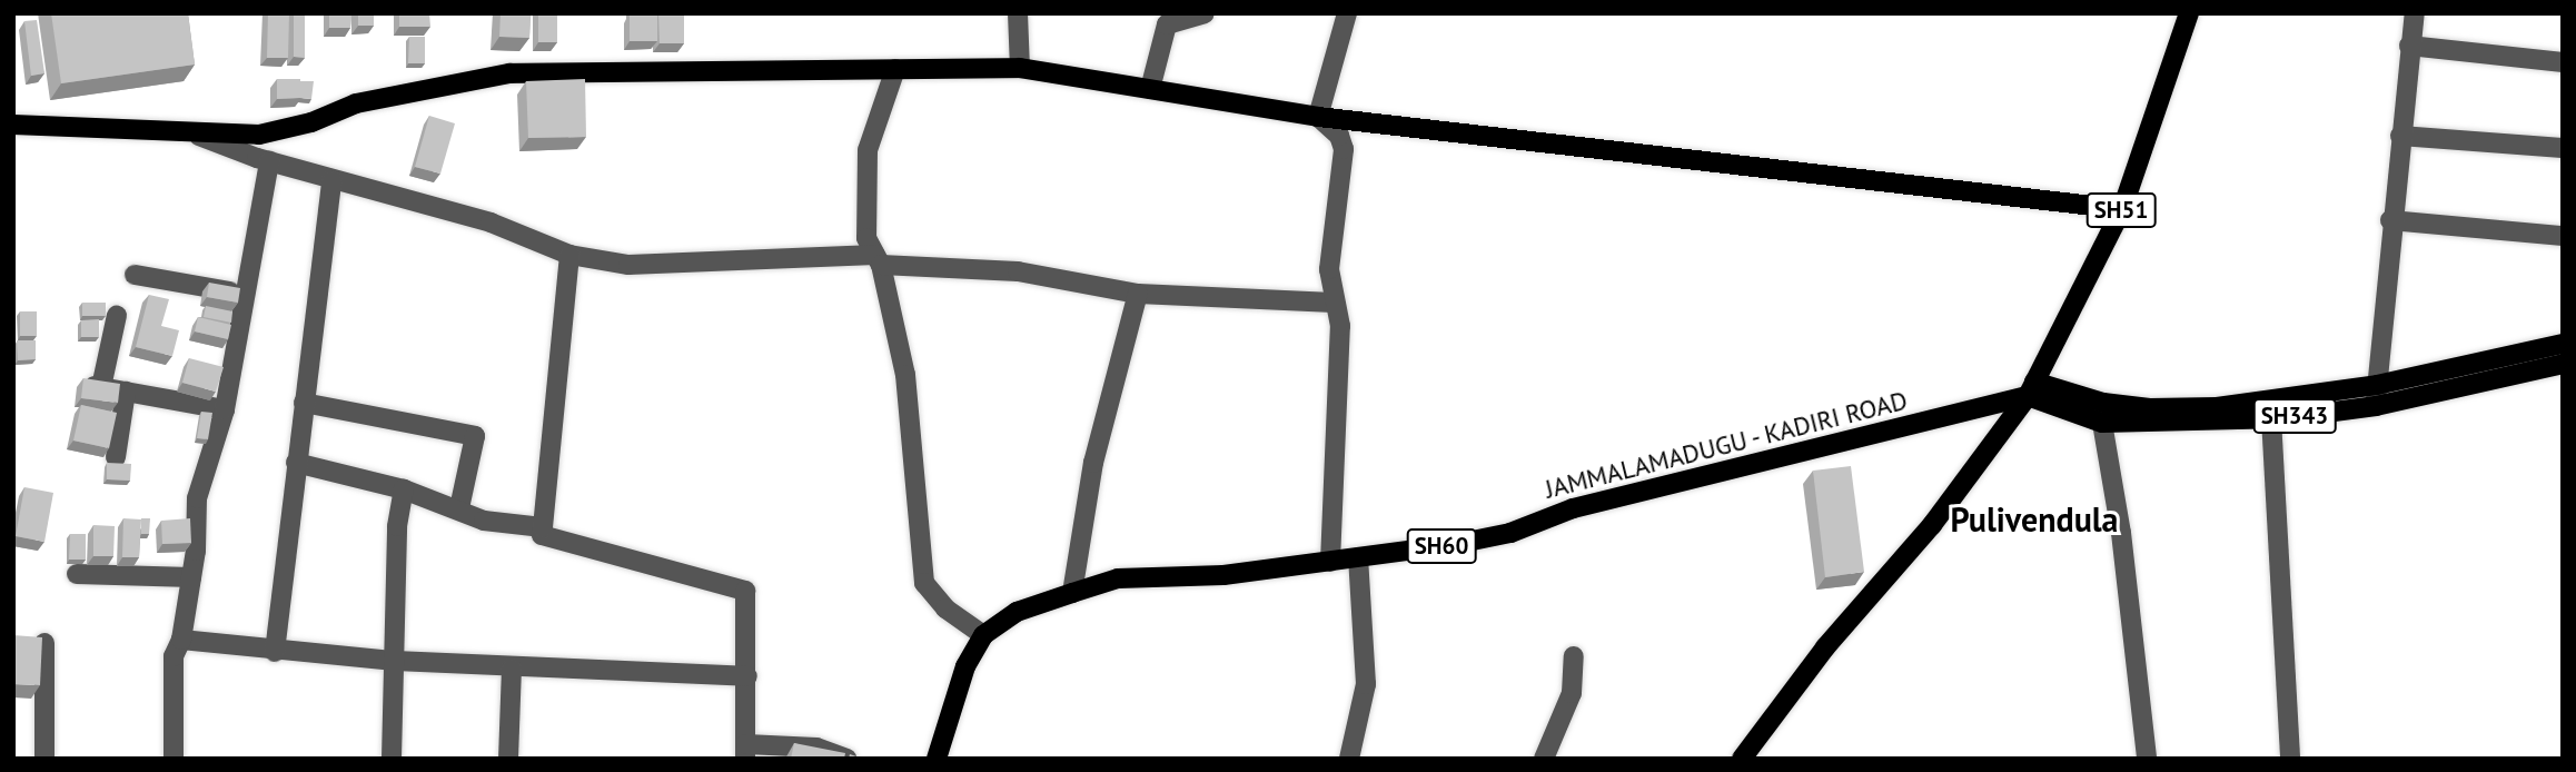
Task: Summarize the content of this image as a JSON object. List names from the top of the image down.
{
  "streets": {
    "main road": [
      "SH51",
      "SH343",
      "JAMMALAMADUGU - KADIRI ROAD",
      "SH60"
    ]
  },
  "crossings": [
    ["SH51", "SH343"],
    ["SH51", "JAMMALAMADUGU - KADIRI ROAD"],
    ["SH343", "JAMMALAMADUGU - KADIRI ROAD"]
  ],
  "districts": ["Pulivendula"]
}
